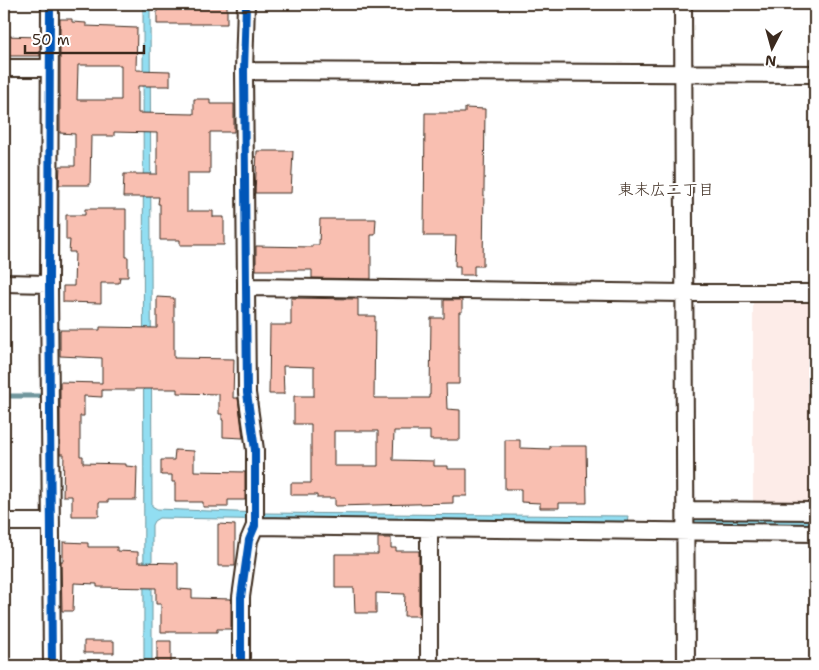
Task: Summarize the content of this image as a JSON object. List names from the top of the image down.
{
  "districts": ["東末広二丁目"],
  "scale_bar": "50 m",
  "north": "bottom"
}
